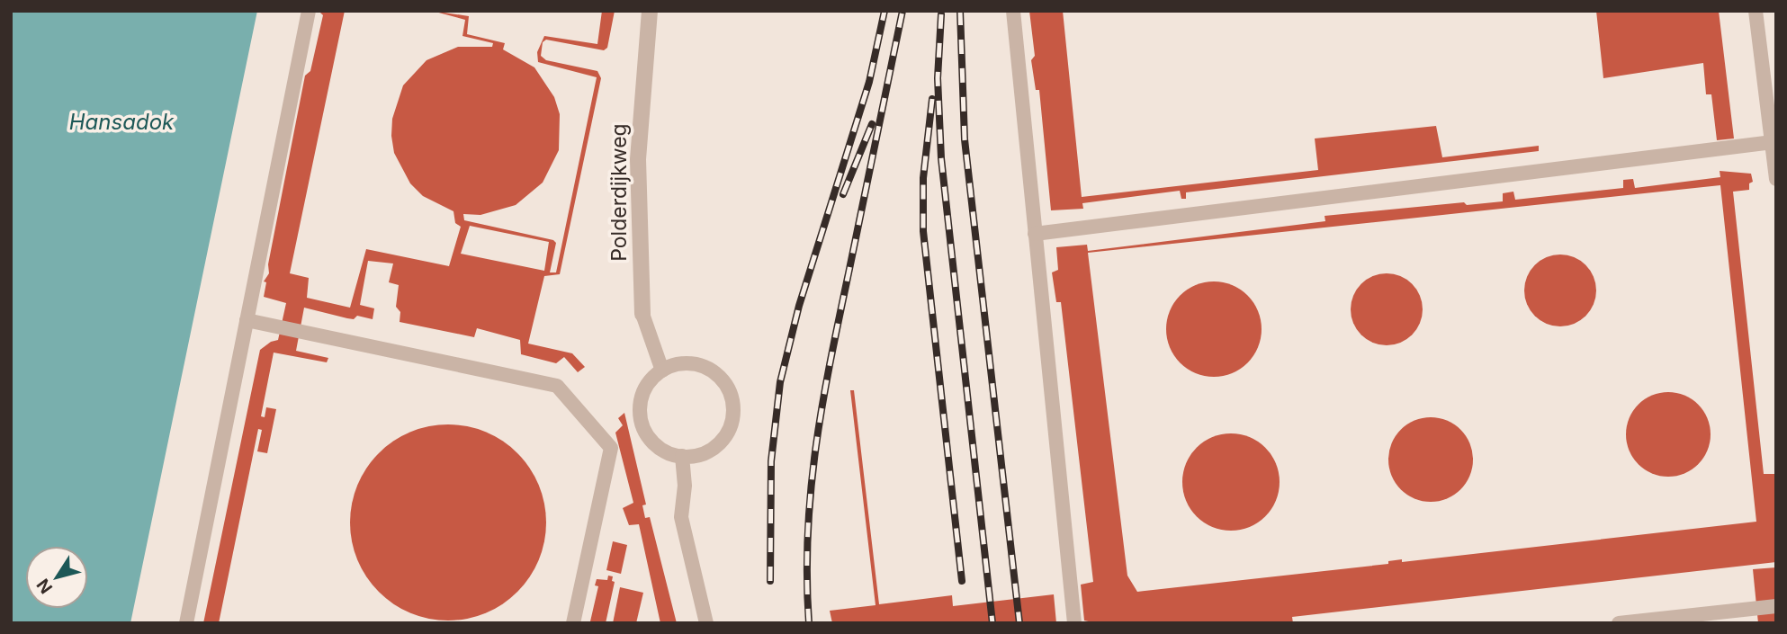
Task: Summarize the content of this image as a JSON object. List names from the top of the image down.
{
  "streets": {
    "street": ["Polderdijkweg"]
  },
  "water": ["Hansadok"],
  "north": "bottom left"
}
